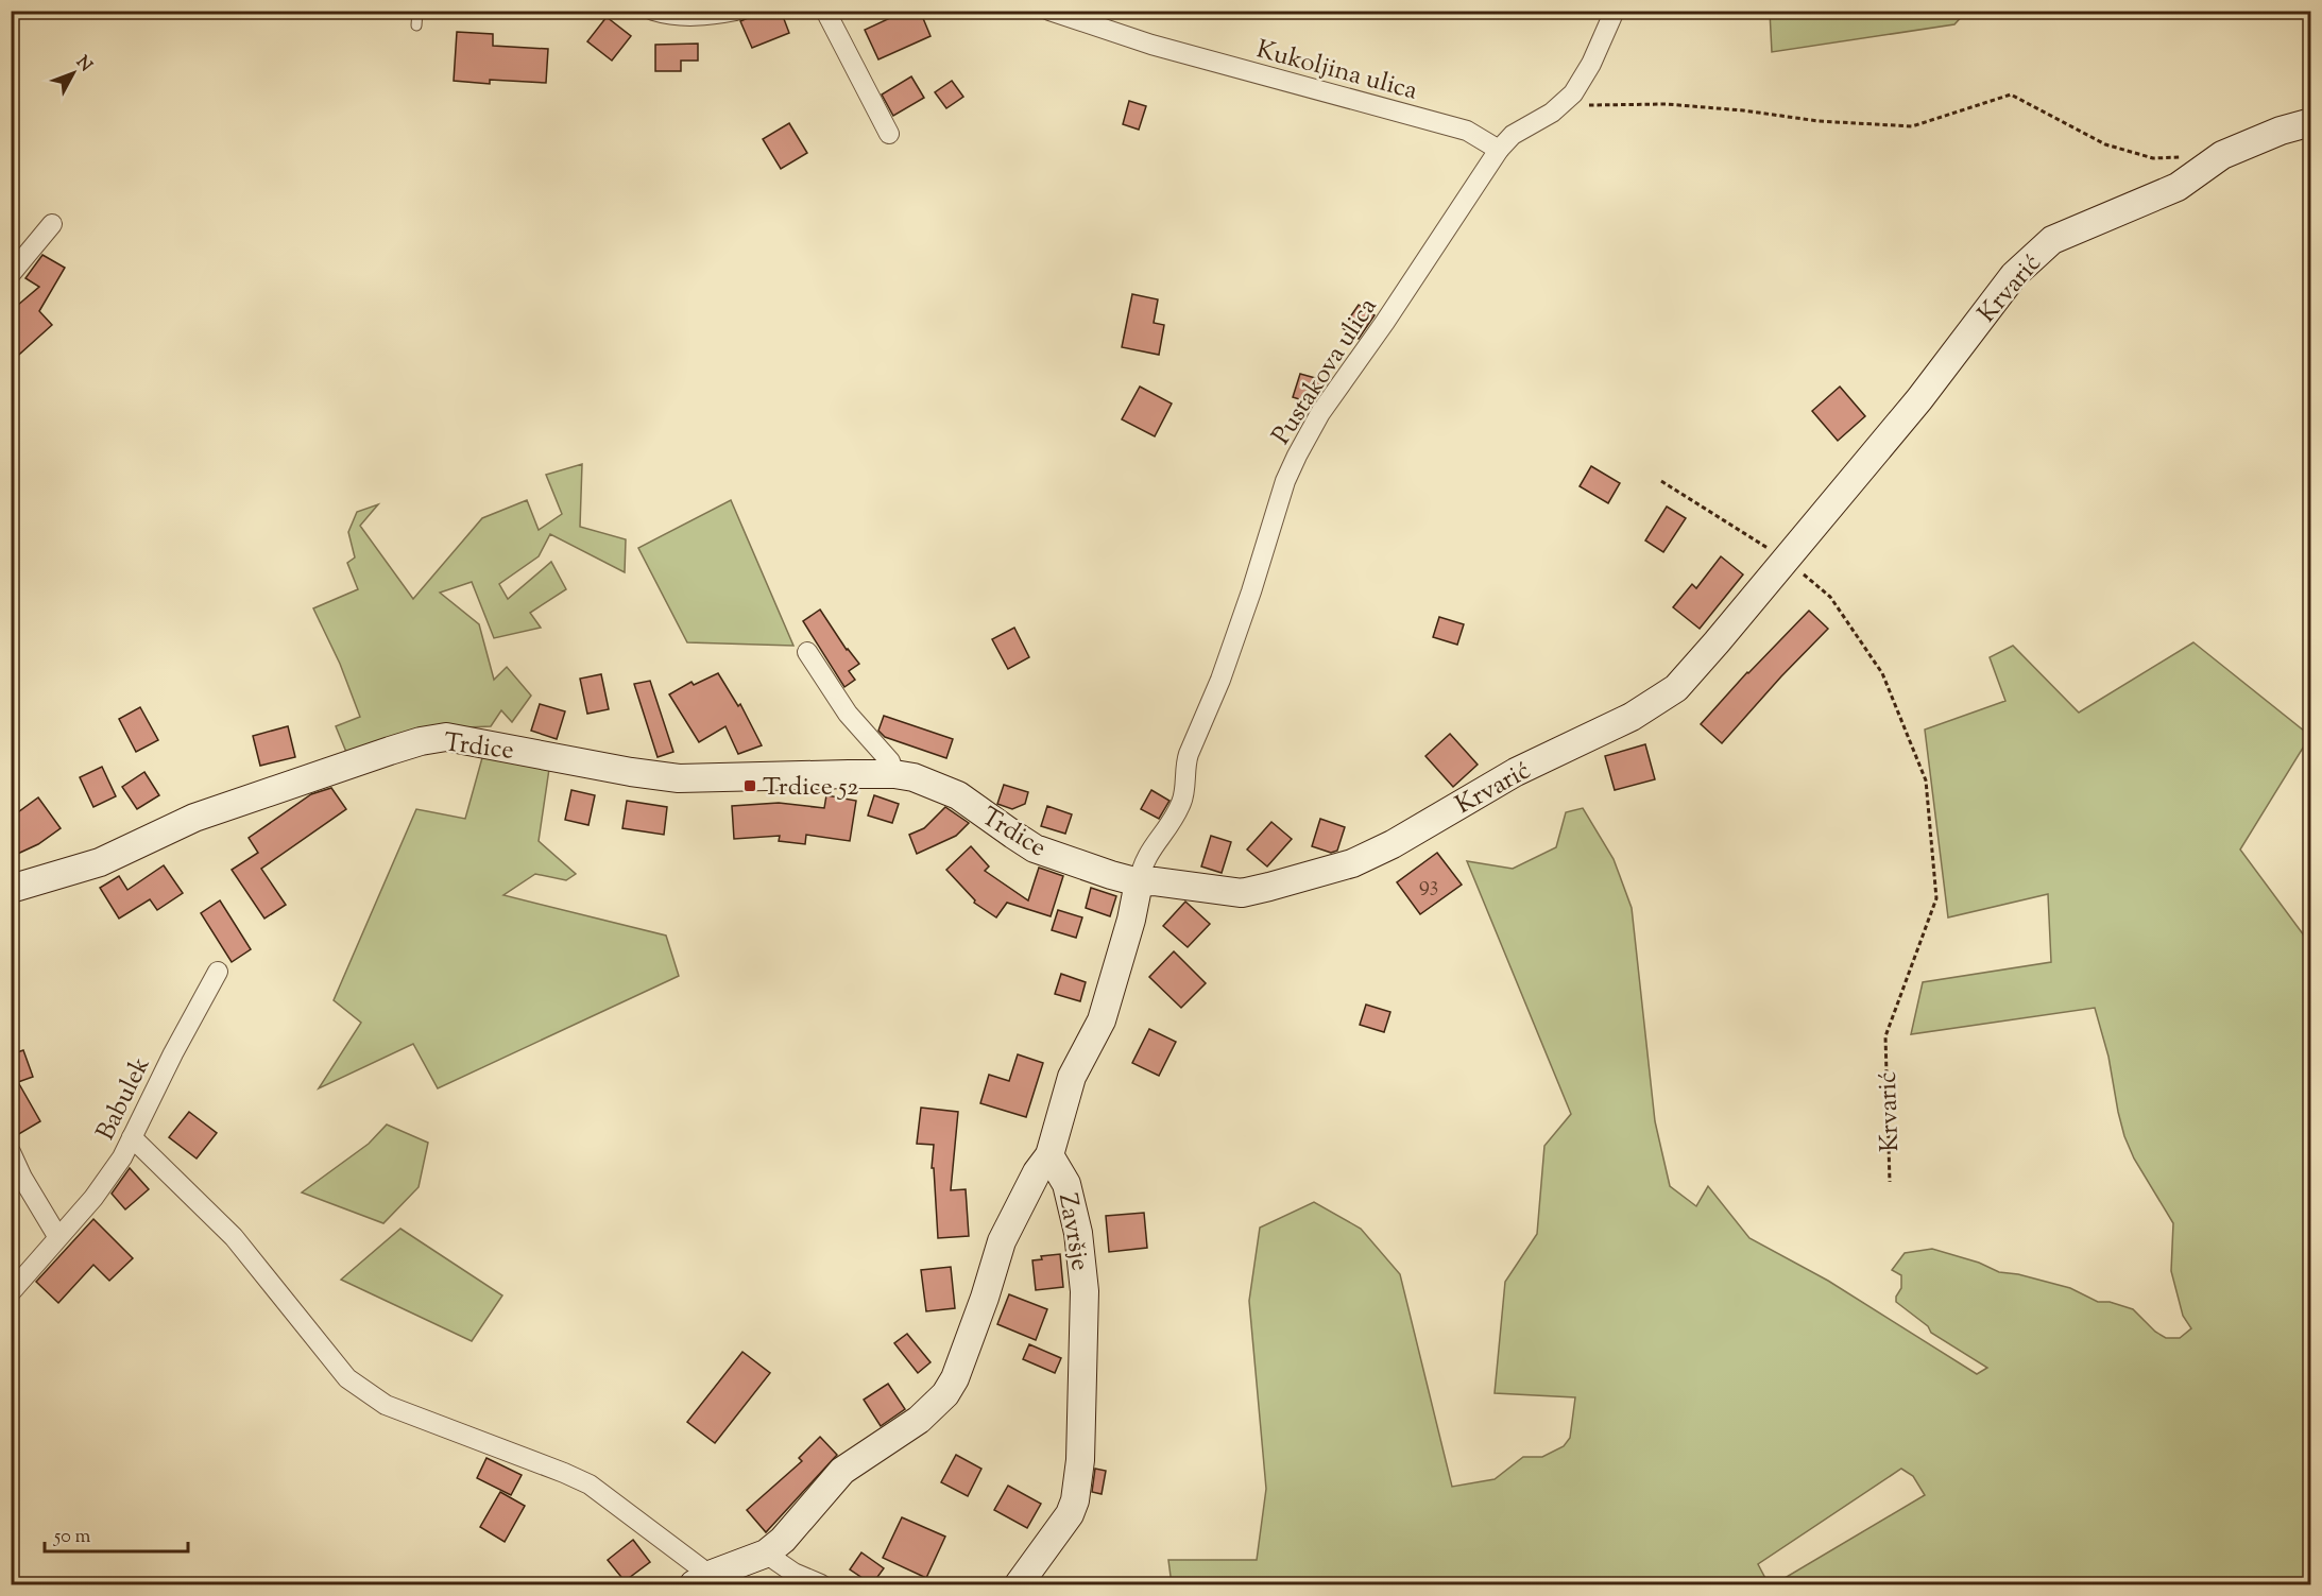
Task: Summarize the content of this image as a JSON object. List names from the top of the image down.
{
  "streets": {
    "street": [
      "Kukoljina ulica",
      "Krvarić",
      "Pustakova ulica",
      "Trdice",
      "Babulek",
      "Završje"
    ]
  },
  "crossings": [
    ["Kukoljina ulica", "Pustakova ulica"],
    ["Krvarić", "Pustakova ulica"],
    ["Krvarić", "Trdice"],
    ["Pustakova ulica", "Trdice"]
  ],
  "places": {
    "transit": ["Trdice 52"]
  },
  "house_numbers": ["93"],
  "scale_bar": "50 m",
  "north": "top right"
}
